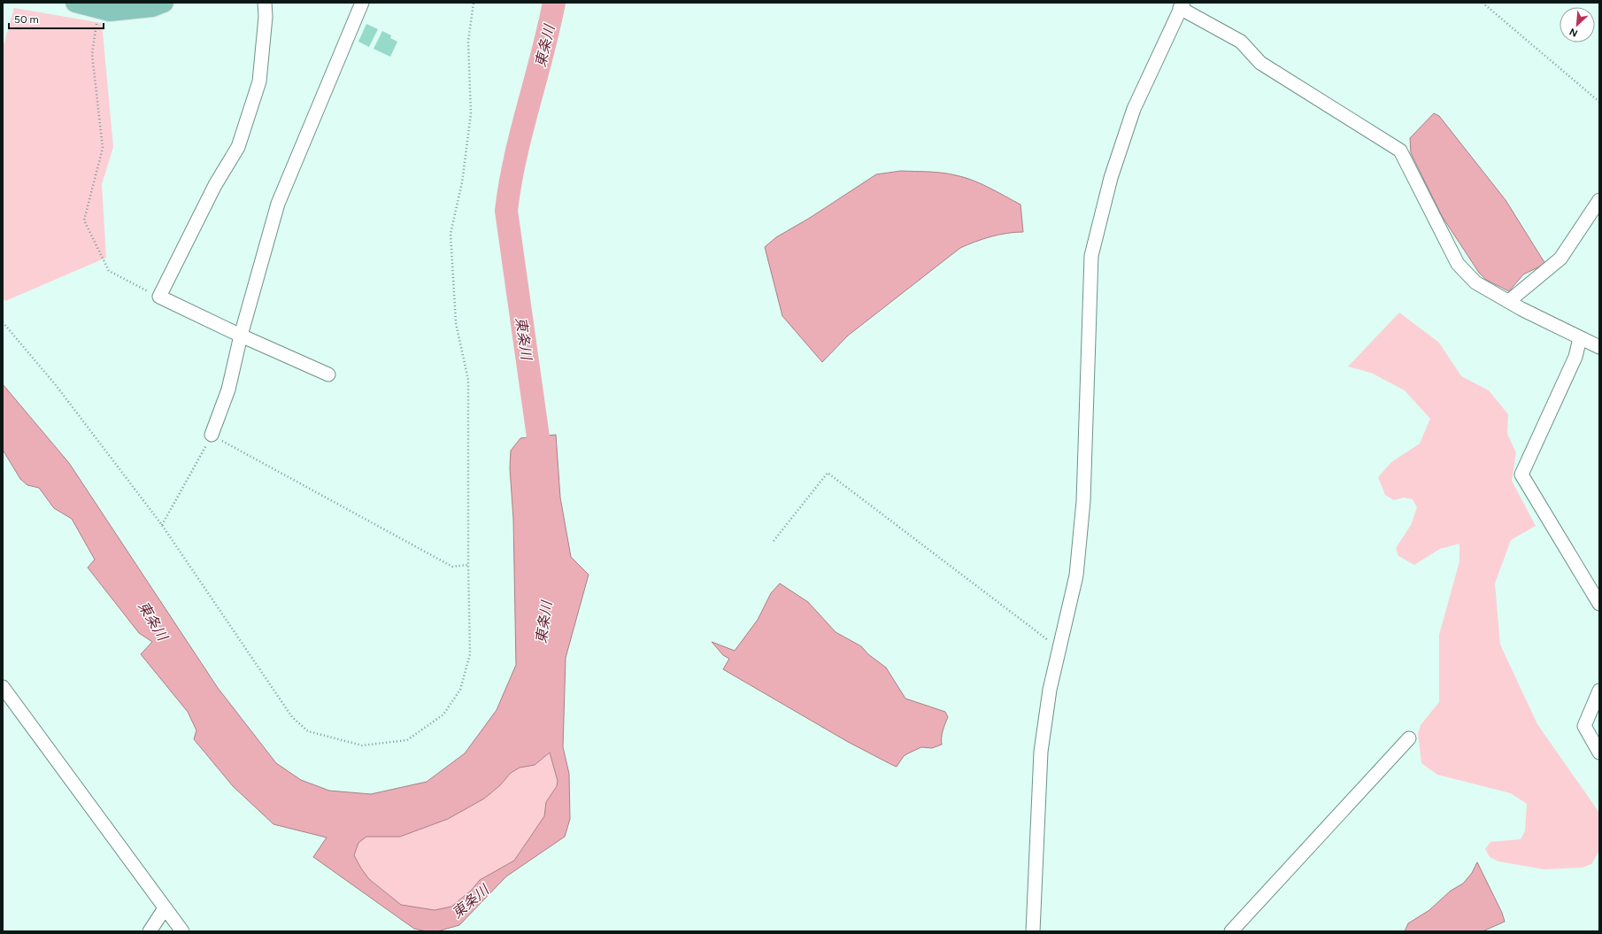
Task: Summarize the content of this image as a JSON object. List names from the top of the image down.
{
  "water": ["東条川"],
  "scale_bar": "50 m",
  "north": "bottom left"
}
